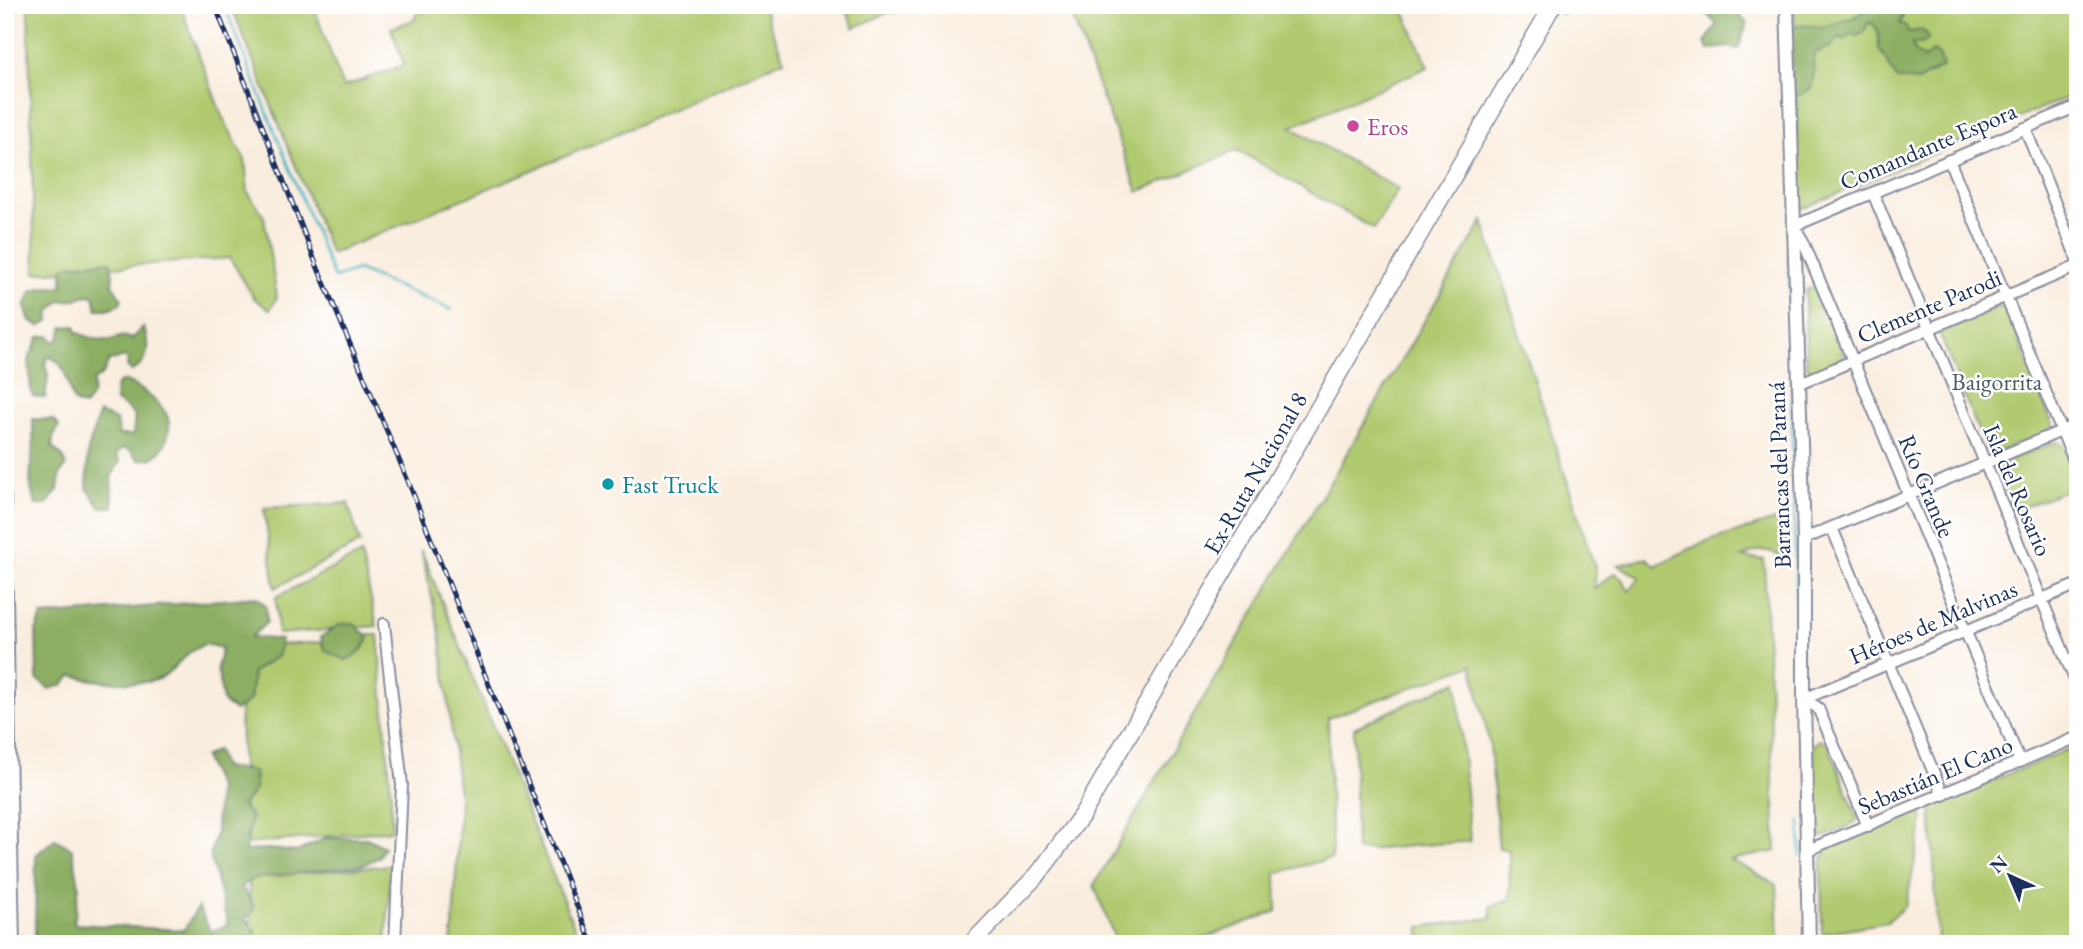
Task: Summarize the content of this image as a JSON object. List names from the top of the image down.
{
  "streets": {
    "main road": ["Ex-Ruta Nacional 8"],
    "street": [
      "Comandante Espora",
      "Clemente Parodi",
      "Barrancas del Paraná",
      "Río Grande",
      "Isla del Rosario",
      "Héroes de Malvinas",
      "Sebastián El Cano"
    ]
  },
  "crossings": [
    ["Comandante Espora", "Barrancas del Paraná"],
    ["Comandante Espora", "Río Grande"],
    ["Comandante Espora", "Isla del Rosario"],
    ["Clemente Parodi", "Barrancas del Paraná"],
    ["Clemente Parodi", "Río Grande"],
    ["Clemente Parodi", "Isla del Rosario"],
    ["Barrancas del Paraná", "Río Grande"],
    ["Barrancas del Paraná", "Héroes de Malvinas"],
    ["Barrancas del Paraná", "Sebastián El Cano"],
    ["Río Grande", "Héroes de Malvinas"],
    ["Río Grande", "Sebastián El Cano"],
    ["Isla del Rosario", "Héroes de Malvinas"]
  ],
  "parks": ["Baigorrita"],
  "places": ["Eros", "Fast Truck"],
  "north": "top left"
}
